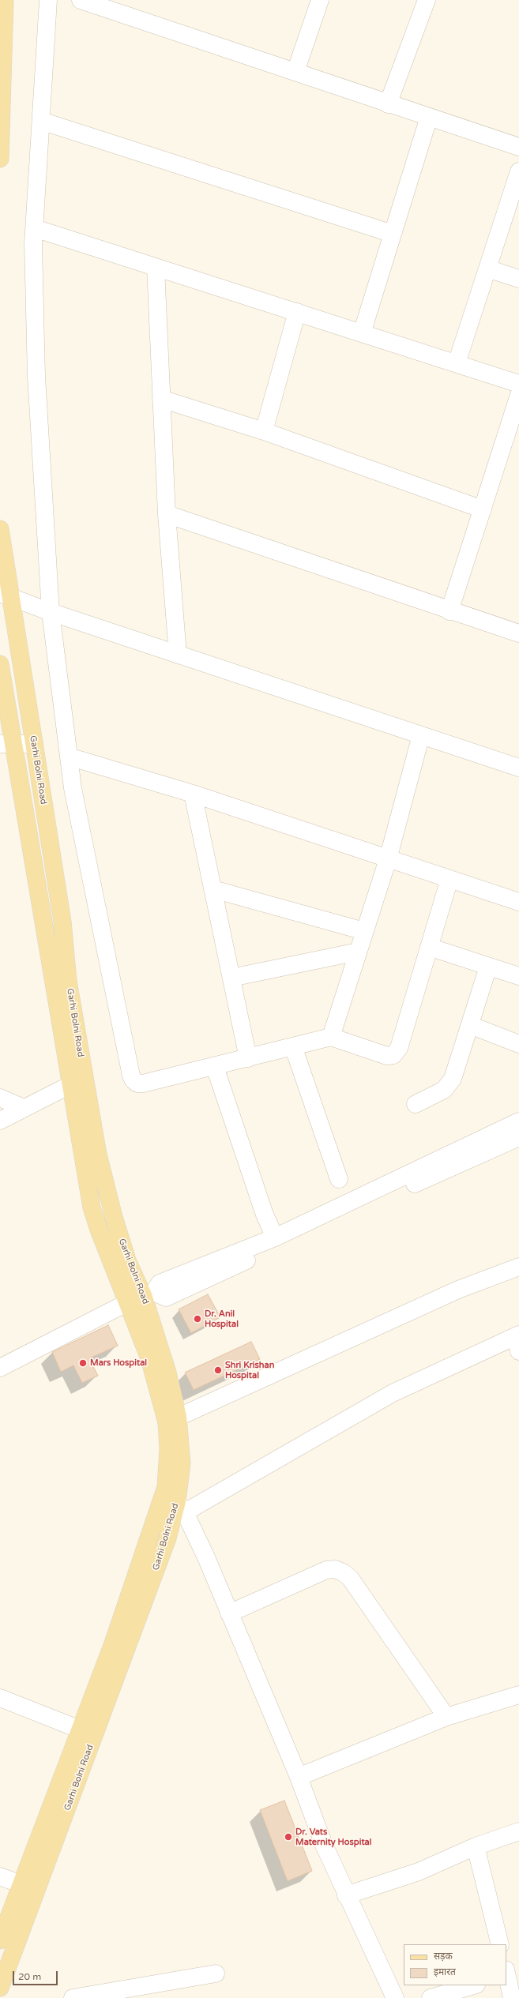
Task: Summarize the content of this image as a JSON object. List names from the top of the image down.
{
  "streets": {
    "main road": ["Garhi Bolni Road"]
  },
  "places": [
    "Dr. Anil Hospital",
    "Mars Hospital",
    "Shri Krishan Hospital",
    "Dr. Vats Maternity Hospital"
  ],
  "legend": ["सड़क", "इमारत"],
  "scale_bar": "20 m"
}
